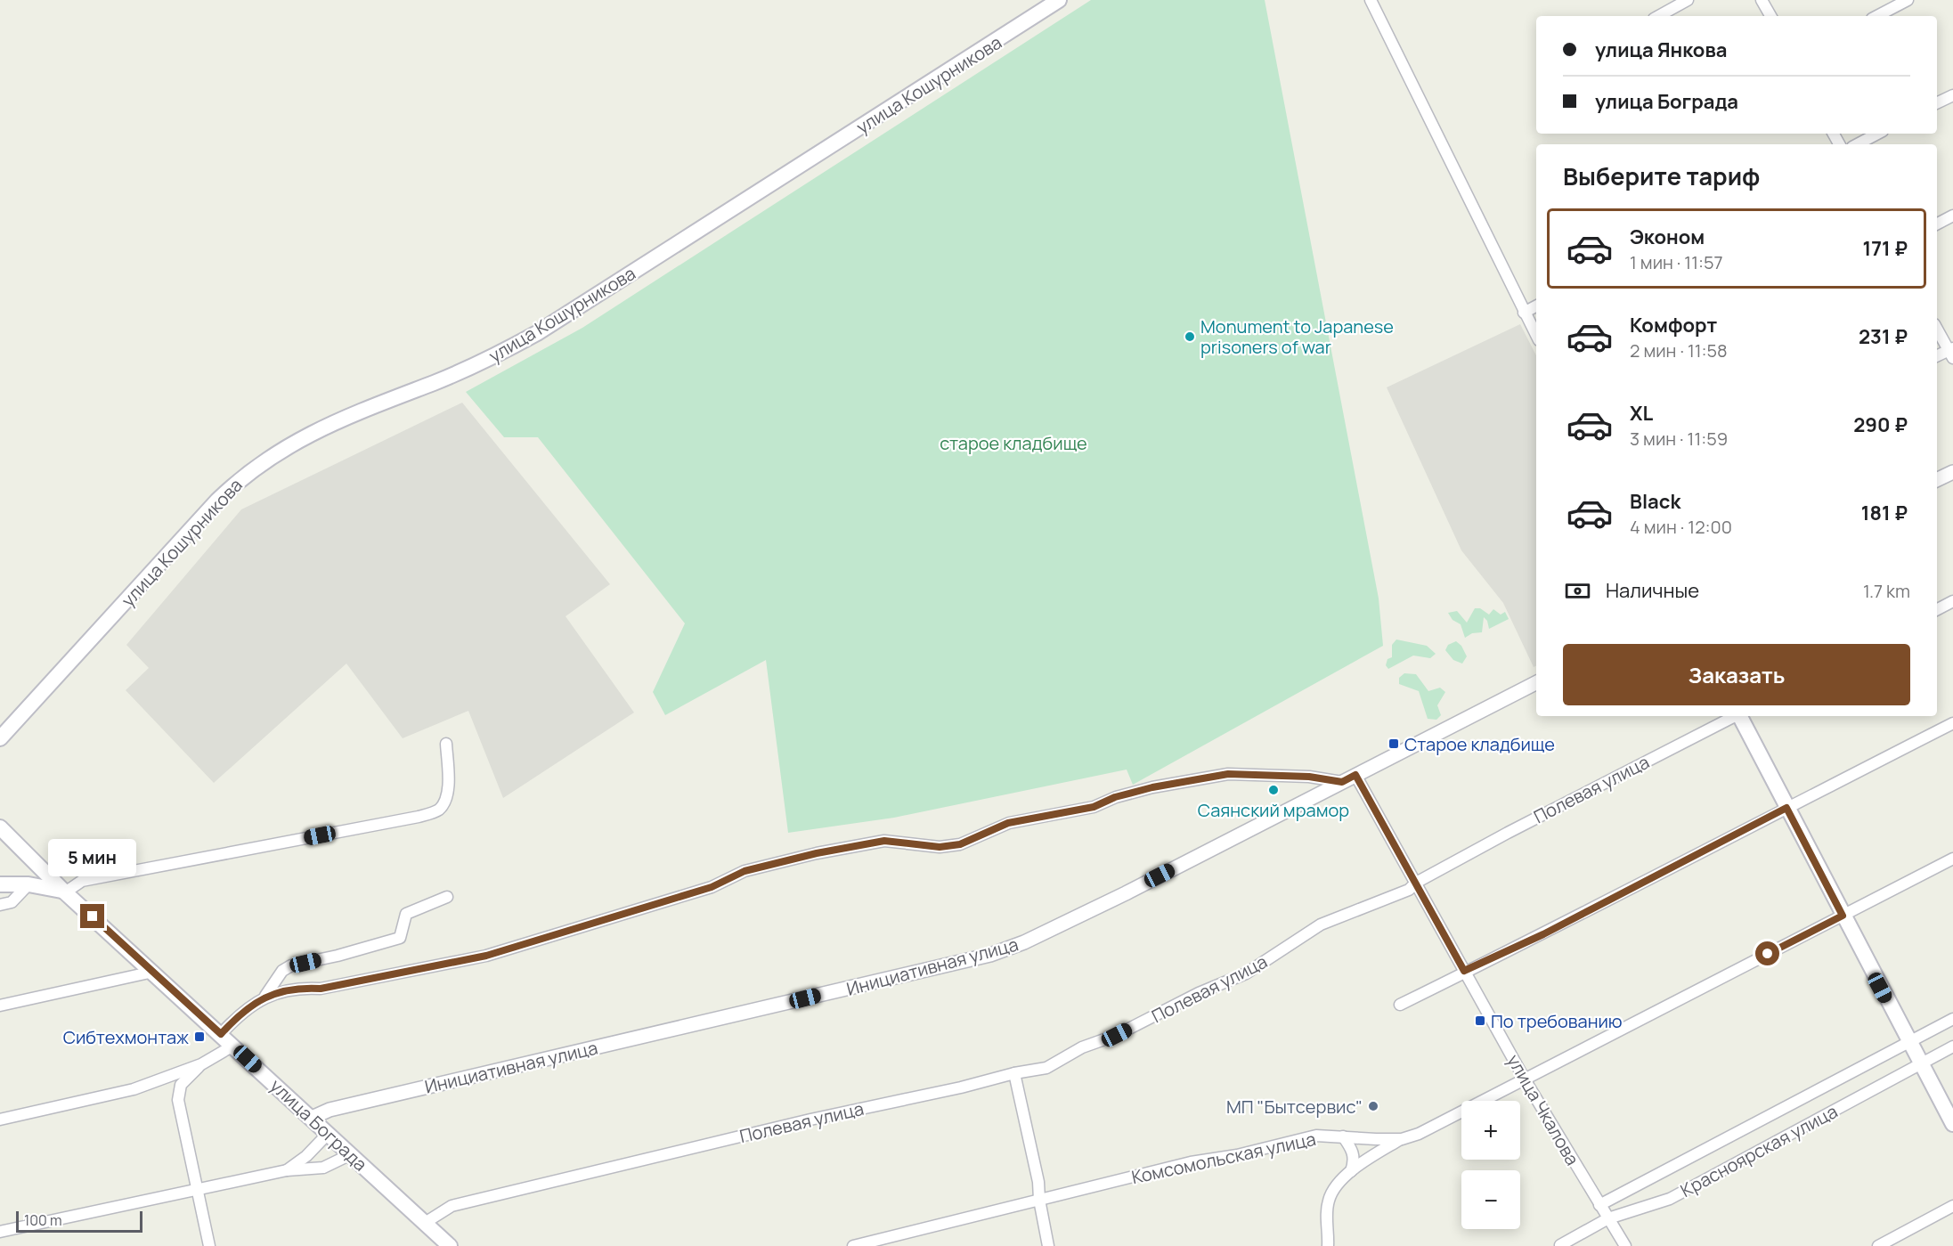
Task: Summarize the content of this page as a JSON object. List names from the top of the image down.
{
  "streets": {
    "main road": ["улица Кошурникова", "улица Бограда"],
    "street": [
      "Полевая улица",
      "Инициативная улица",
      "улица Чкалова",
      "Красноярская улица",
      "Комсомольская улица"
    ]
  },
  "crossings": [
    ["Полевая улица", "улица Чкалова"],
    ["Полевая улица", "улица Бограда"],
    ["Инициативная улица", "улица Чкалова"],
    ["Инициативная улица", "улица Бограда"],
    ["улица Чкалова", "Красноярская улица"],
    ["улица Чкалова", "Комсомольская улица"]
  ],
  "parks": ["старое кладбище"],
  "places": {
    "other": ["Monument to Japanese prisoners of war", "Саянский мрамор", "МП \"Бытсервис\""],
    "transit": ["Старое кладбище", "По требованию", "Сибтехмонтаж"]
  },
  "scale_bar": "100 m",
  "page": {
    "banner": ["улица Янкова", "улица Бограда"],
    "heading": "Выберите тариф",
    "list": [
      {
        "name": "Эконом",
        "note": "1 мин · 11:57",
        "value": "171 ₽"
      },
      {
        "name": "Комфорт",
        "note": "2 мин · 11:58",
        "value": "231 ₽"
      },
      {
        "name": "XL",
        "note": "3 мин · 11:59",
        "value": "290 ₽"
      },
      {
        "name": "Black",
        "note": "4 мин · 12:00",
        "value": "181 ₽"
      }
    ],
    "pay": ["Наличные", "1.7 km"],
    "buttons": "Заказать",
    "bubble": "5 мин",
    "map_buttons": ["+", "−"],
    "scale": "100 m"
  }
}
